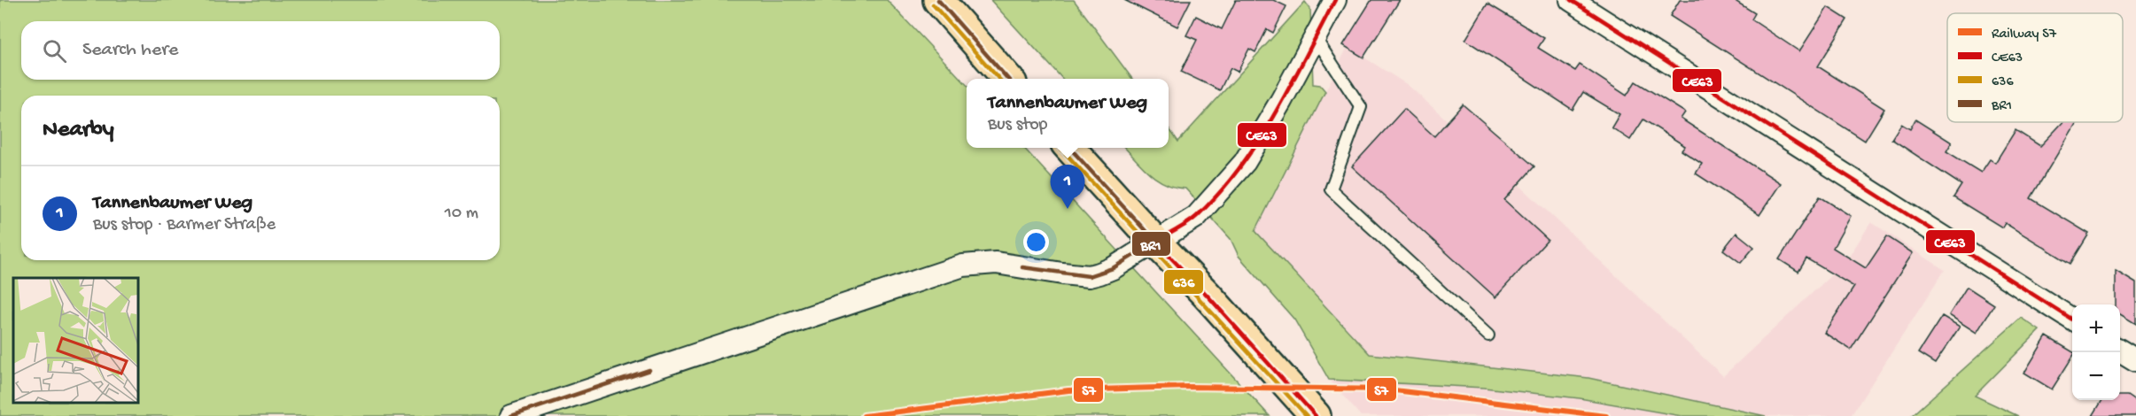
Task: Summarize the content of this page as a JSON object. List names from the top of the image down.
{
  "lines": [
    "transit line CE63",
    "transit line BR1",
    "transit line 636",
    "rail line S7"
  ],
  "legend": [
    "Railway S7",
    "CE63",
    "636",
    "BR1"
  ],
  "page": {
    "search": "Search here",
    "popup": ["Tannenbaumer Weg", "Bus stop"],
    "heading": "Nearby",
    "pins": "1",
    "list": [
      {
        "mark": "1",
        "name": "Tannenbaumer Weg",
        "note": "Bus stop · Barmer Straße",
        "value": "10 m"
      }
    ],
    "map_buttons": ["+", "−"]
  }
}
